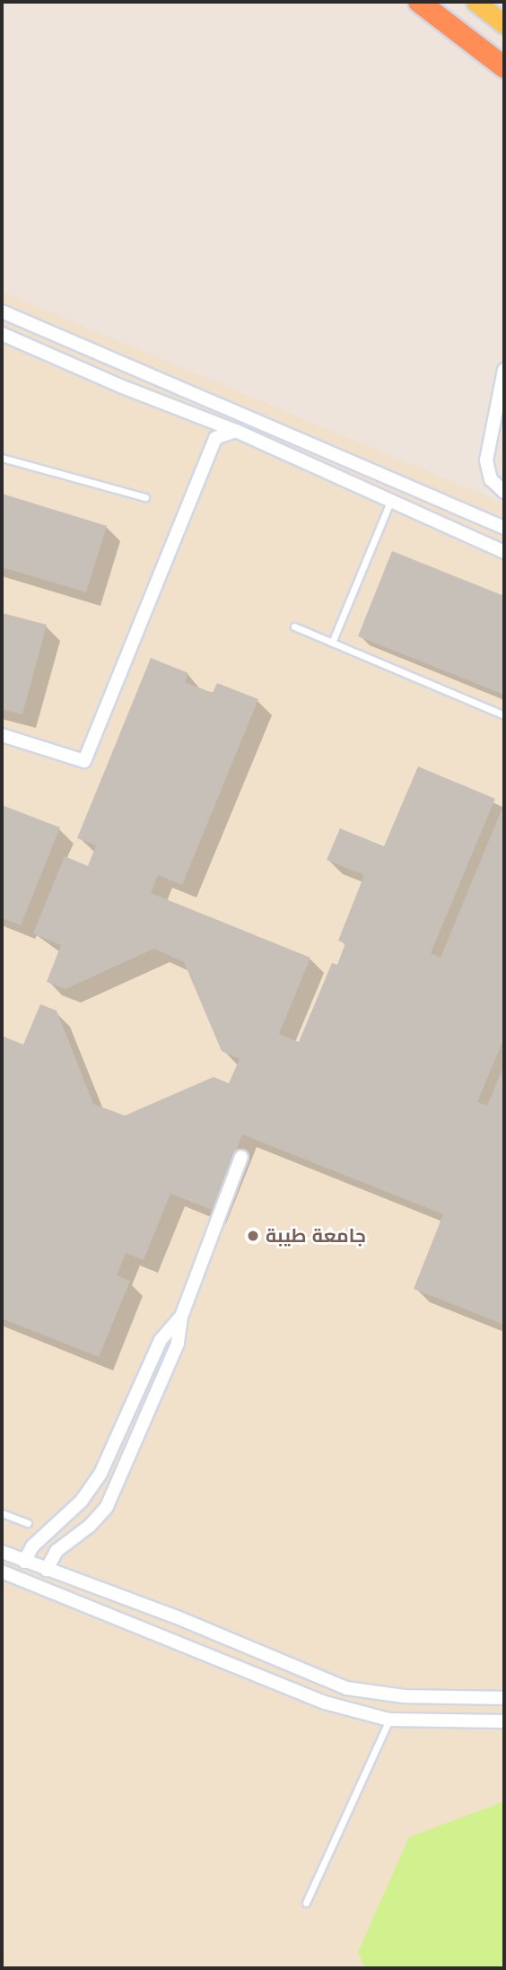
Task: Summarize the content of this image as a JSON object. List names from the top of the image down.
{
  "places": ["جامعة طيبة"]
}
